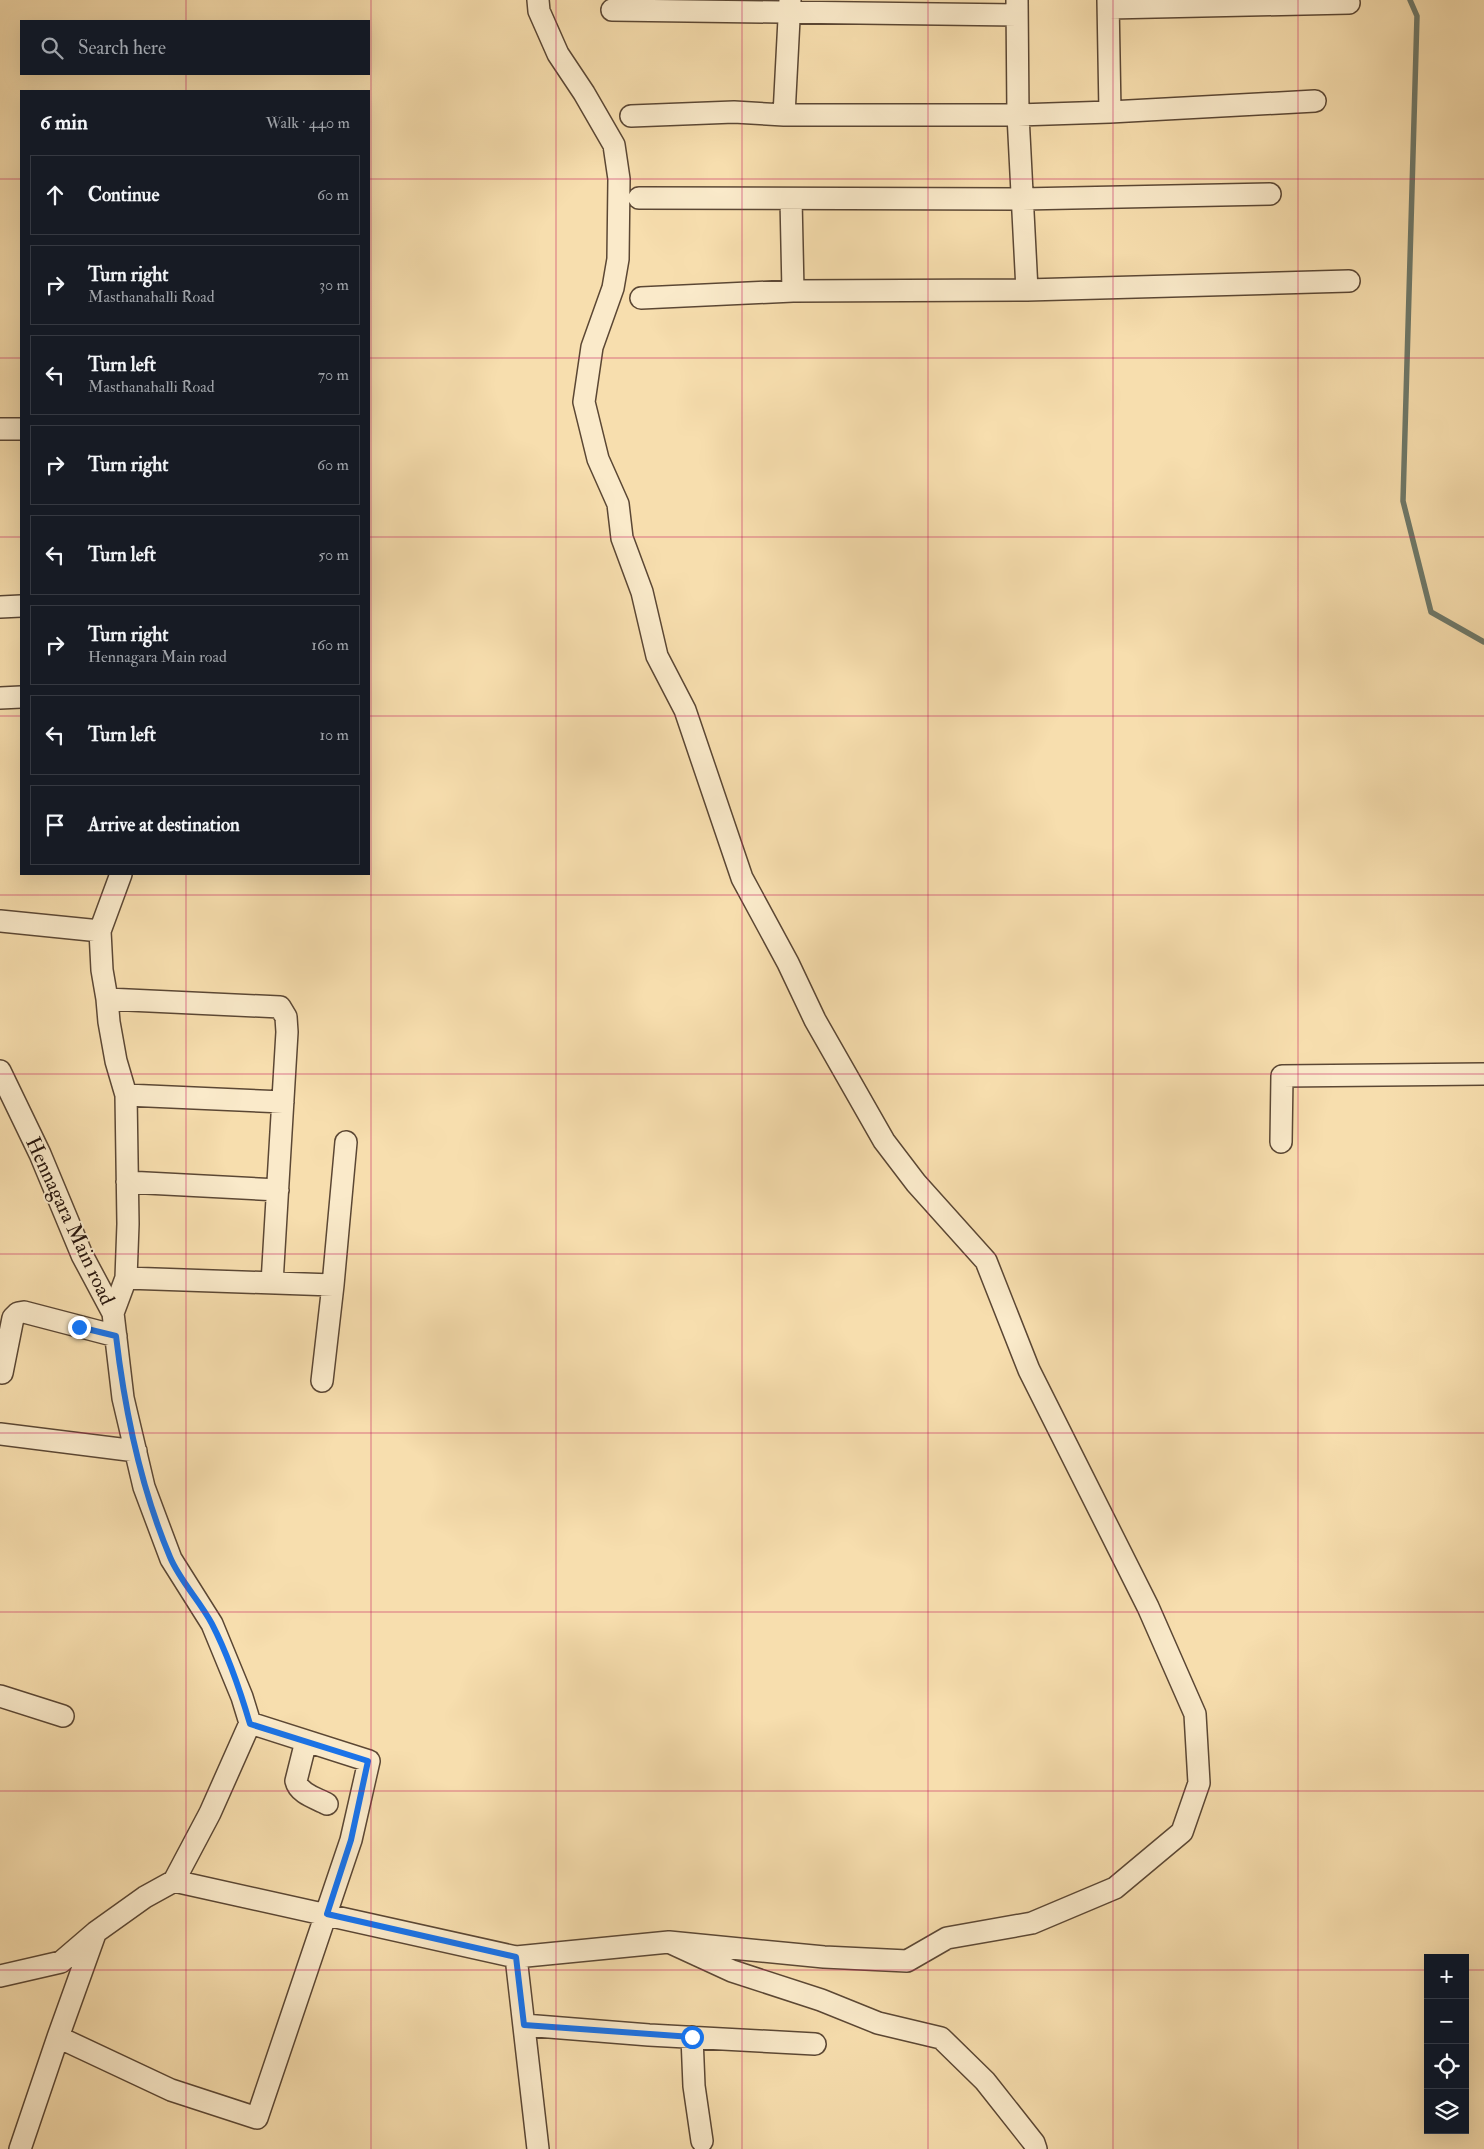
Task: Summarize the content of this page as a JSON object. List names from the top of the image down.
{
  "streets": {
    "street": ["Hennagara Main road"]
  },
  "page": {
    "search": "Search here",
    "heading": ["6 min", "Walk · 440 m"],
    "list": [
      ["Continue", "60 m"],
      ["Turn right", "Masthanahalli Road", "30 m"],
      ["Turn left", "Masthanahalli Road", "70 m"],
      ["Turn right", "60 m"],
      ["Turn left", "50 m"],
      ["Turn right", "Hennagara Main road", "160 m"],
      ["Turn left", "10 m"],
      "Arrive at destination"
    ],
    "map_buttons": ["+", "−"]
  }
}
